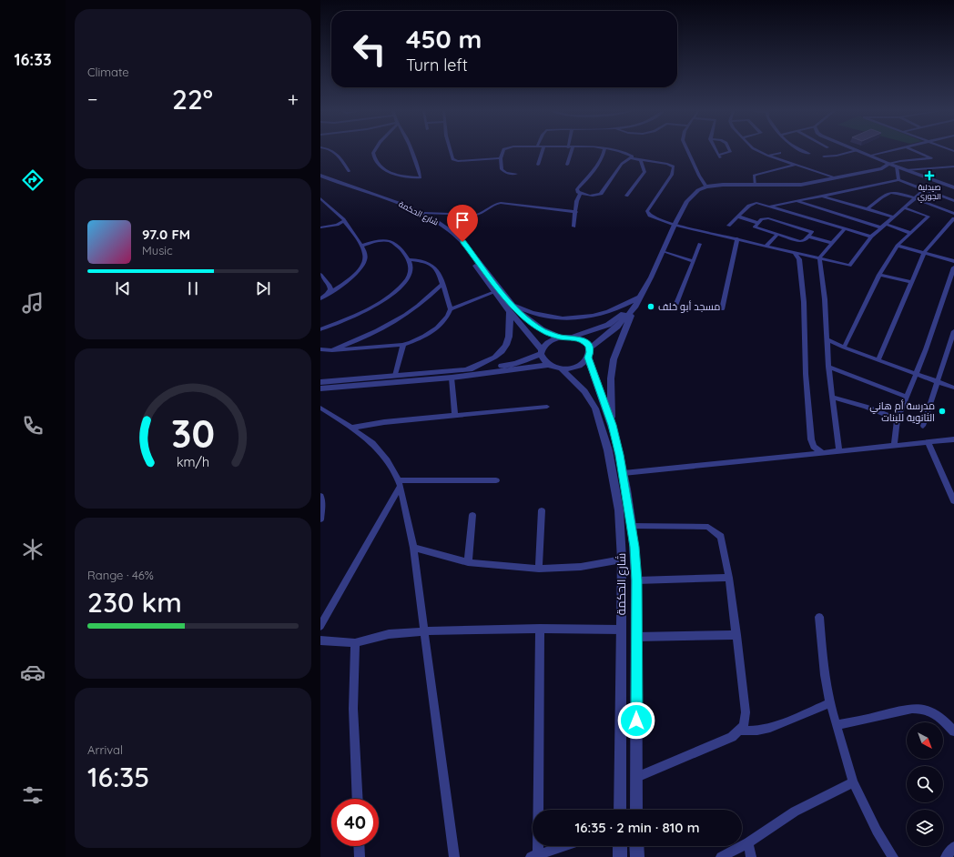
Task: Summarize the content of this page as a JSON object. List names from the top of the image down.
{
  "streets": {
    "street": ["شارع الحكمة"]
  },
  "places": {
    "health": ["صيدلية الجوري"],
    "other": ["مسجد أبو خلف", "مدرسة أم هاني الثانوية للبنات"]
  },
  "north": "bottom right",
  "page": {
    "tabs": "16:33",
    "tile": [
      "Climate",
      ["Range · 46%", "230 km"],
      ["Arrival", "16:35"]
    ],
    "turn": ["450 m", "Turn left"],
    "heat": ["−", "22°", "+"],
    "song": ["97.0 FM", "Music"],
    "limit": "40",
    "trip": "16:35 · 2 min · 810 m",
    "gauge": ["30", "km/h"]
  }
}
